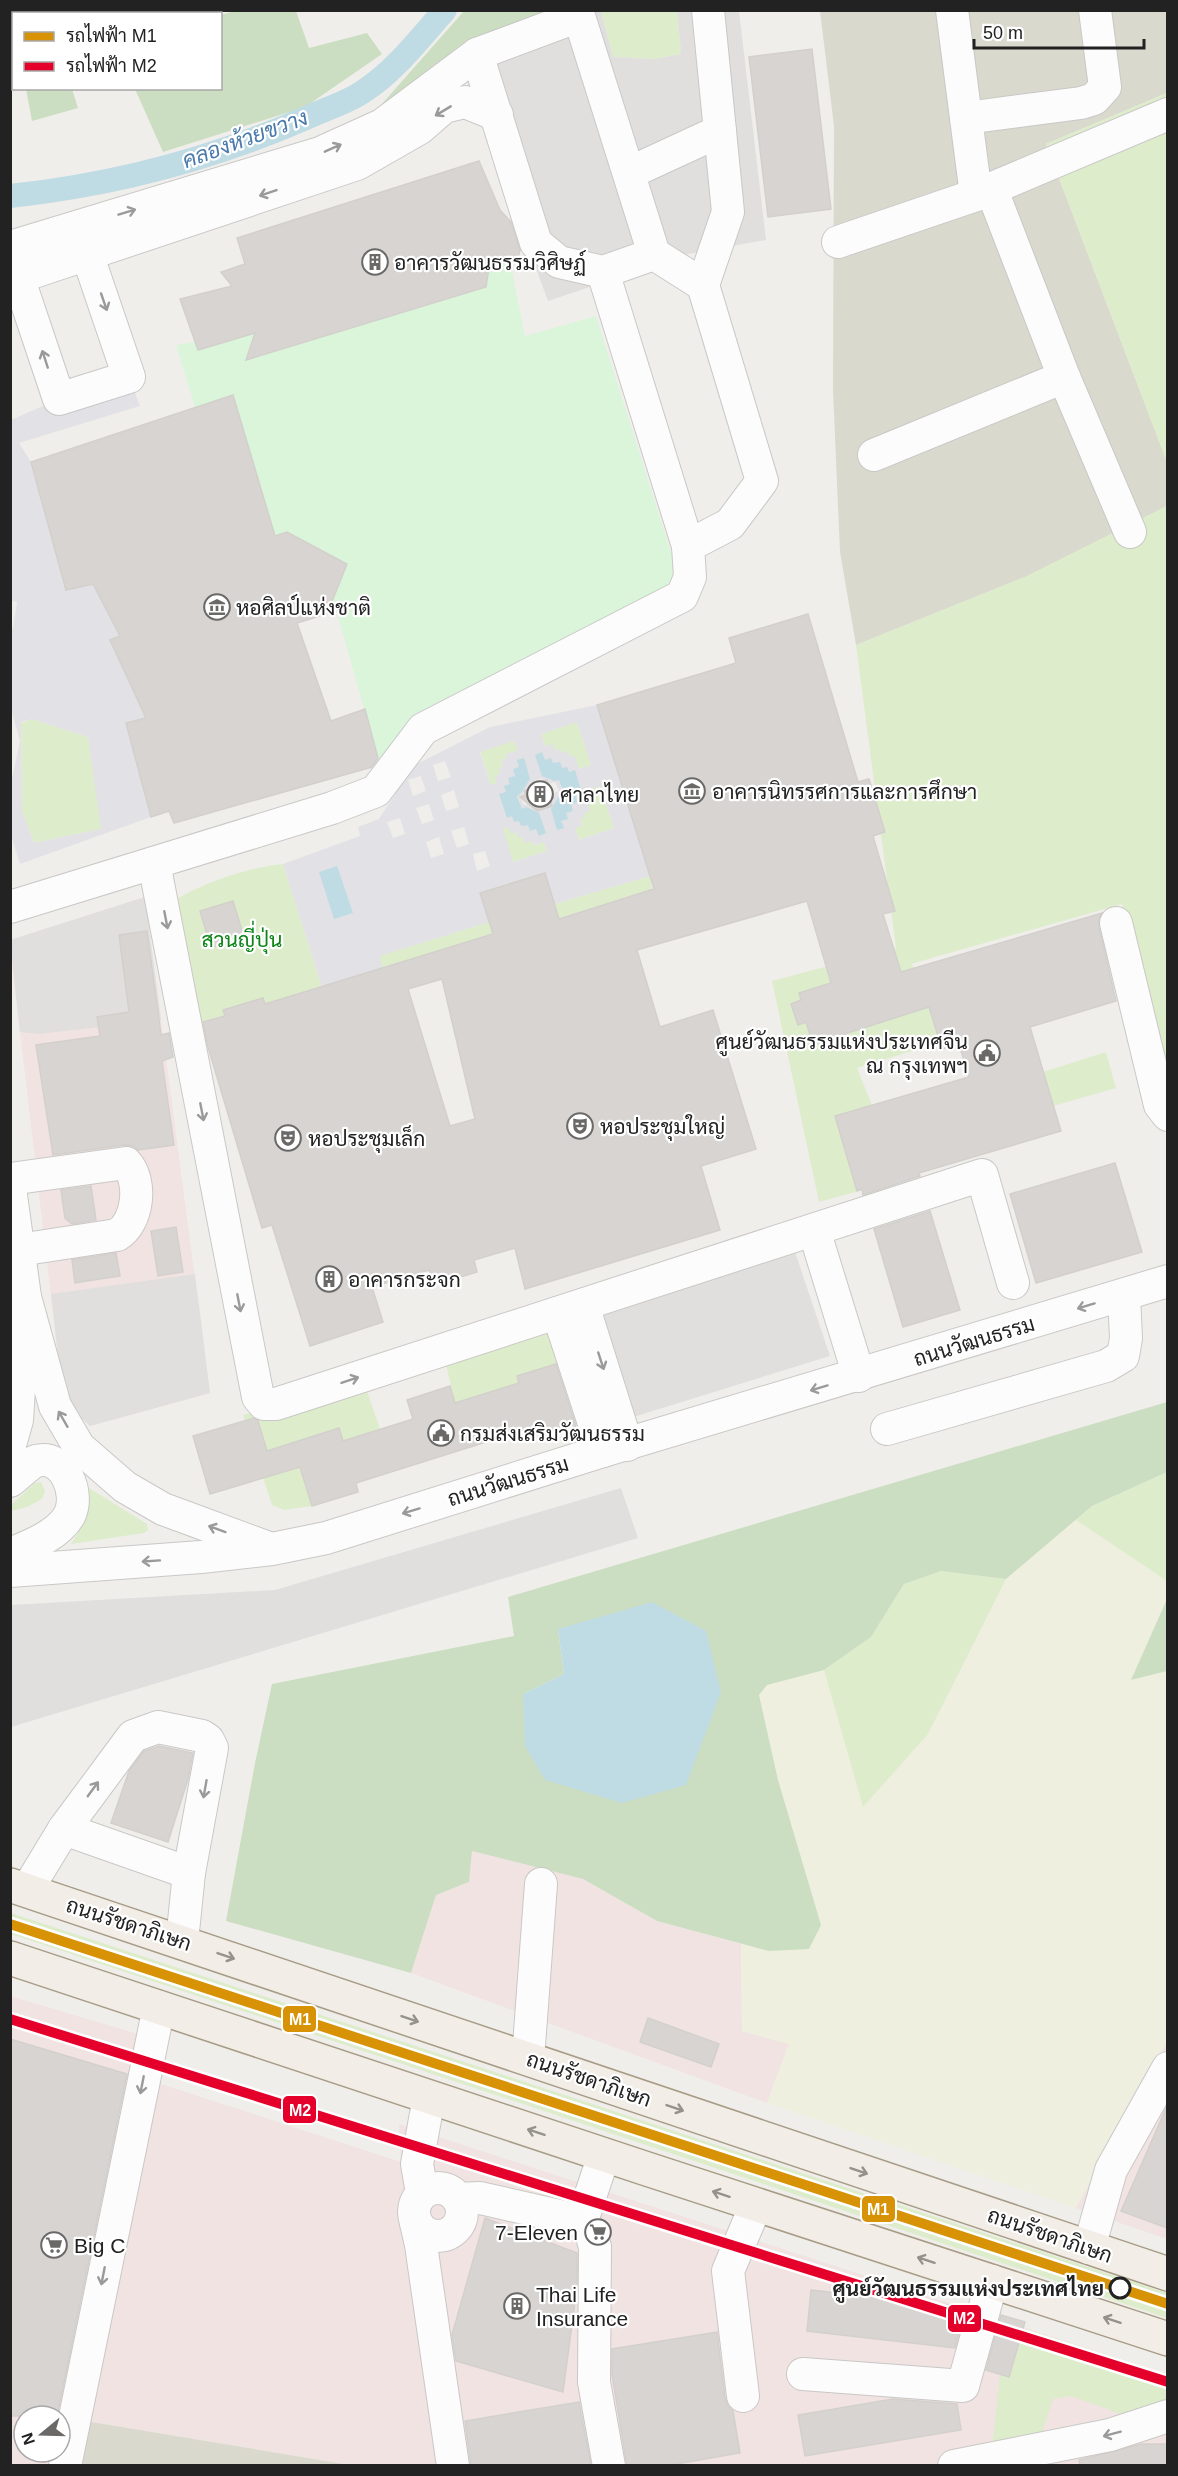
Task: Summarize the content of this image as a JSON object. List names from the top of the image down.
{
  "streets": {
    "main road": ["ถนนรัชดาภิเษก"],
    "street": ["ถนนวัฒนธรรม"]
  },
  "one_way": ["ถนนวัฒนธรรม"],
  "water": ["คลองห้วยขวาง"],
  "parks": ["สวนญี่ปุ่น"],
  "places": {
    "building": [
      "อาคารวัฒนธรรมวิศิษฏ์",
      "ศาลาไทย",
      "อาคารกระจก",
      "Thai Life Insurance"
    ],
    "museum": ["หอศิลป์แห่งชาติ", "อาคารนิทรรศการและการศึกษา"],
    "public building": ["ศูนย์วัฒนธรรมแห่งประเทศจีน ณ กรุงเทพฯ", "กรมส่งเสริมวัฒนธรรม"],
    "theatre": ["หอประชุมใหญ่", "หอประชุมเล็ก"],
    "supermarket": ["7-Eleven", "Big C"],
    "other": ["ศูนย์วัฒนธรรมแห่งประเทศไทย"]
  },
  "lines": ["metro line M1", "metro line M2"],
  "legend": ["รถไฟฟ้า M1", "รถไฟฟ้า M2"],
  "scale_bar": "50 m",
  "north": "left"
}
